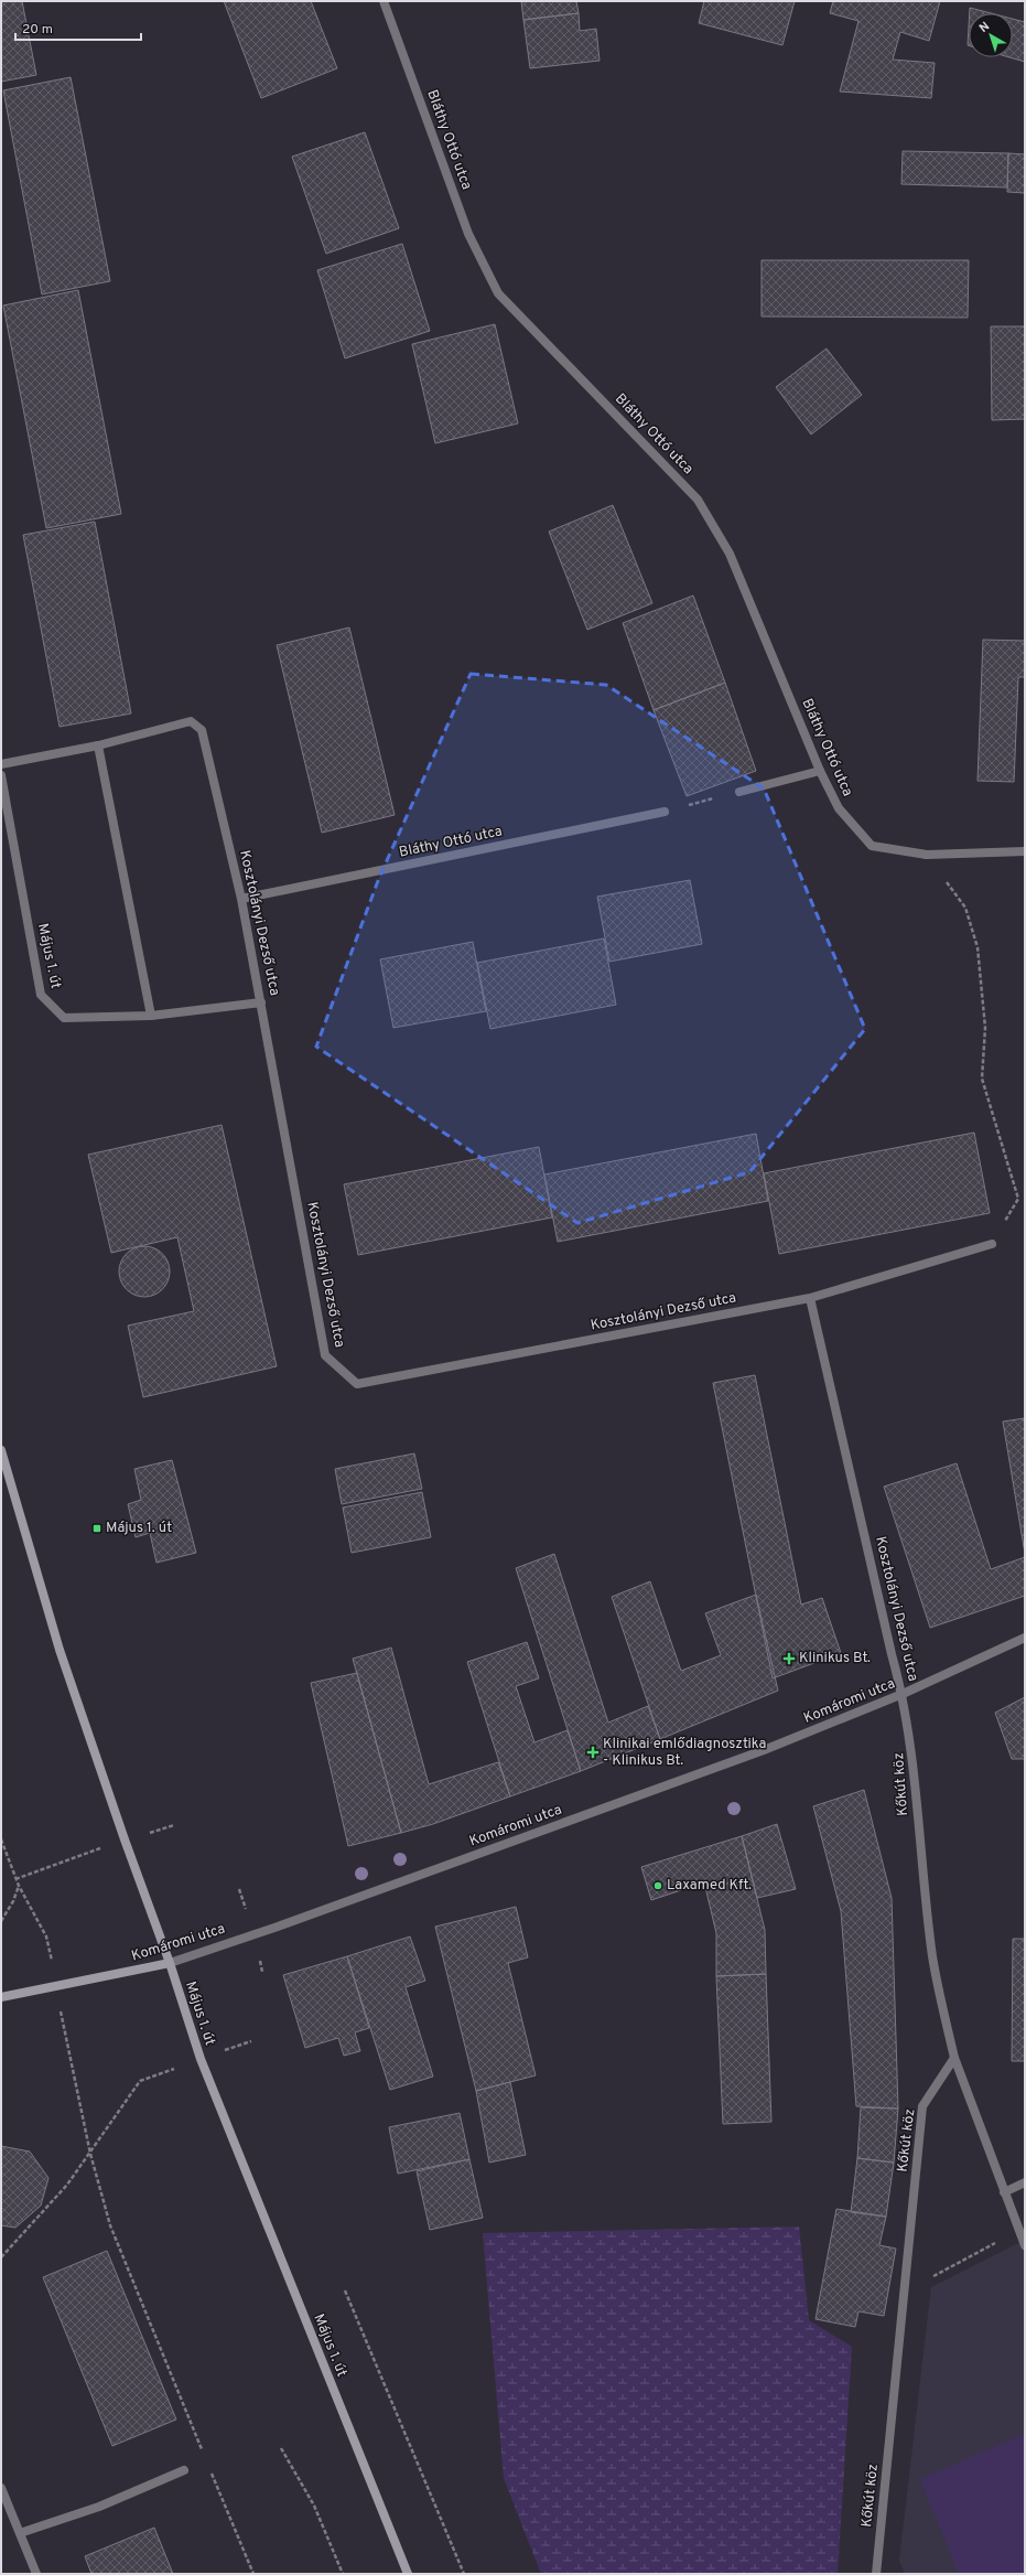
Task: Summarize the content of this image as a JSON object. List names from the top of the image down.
{
  "streets": {
    "main road": ["Május 1. út", "Komáromi utca"],
    "street": ["Bláthy Ottó utca", "Kosztolányi Dezső utca", "Kőkút köz"]
  },
  "crossings": [
    ["Bláthy Ottó utca", "Kosztolányi Dezső utca"],
    ["Kosztolányi Dezső utca", "Május 1. út"],
    ["Kosztolányi Dezső utca", "Komáromi utca"],
    ["Kosztolányi Dezső utca", "Kőkút köz"],
    ["Május 1. út", "Komáromi utca"],
    ["Komáromi utca", "Kőkút köz"]
  ],
  "places": {
    "transit": ["Május 1. út"],
    "health": ["Klinikus Bt.", "Klinikai emlődiagnosztika - Klinikus Bt."],
    "other": ["Laxamed Kft."]
  },
  "scale_bar": "20 m",
  "north": "top left"
}
